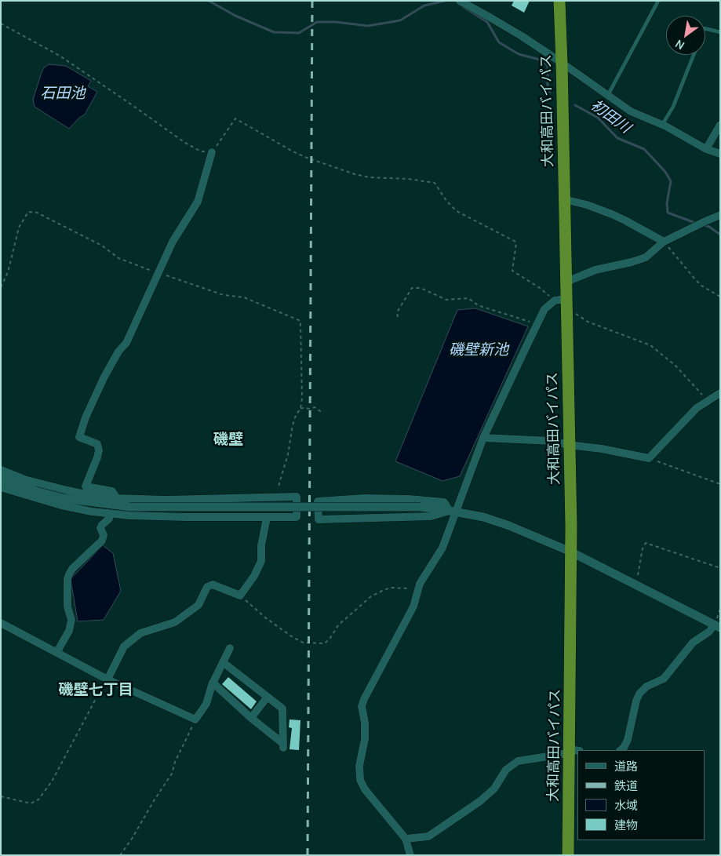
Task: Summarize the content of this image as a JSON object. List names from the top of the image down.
{
  "streets": {
    "highway": ["大和高田バイパス"]
  },
  "districts": ["磯壁", "磯壁七丁目"],
  "water": ["石田池", "初田川", "磯壁新池"],
  "legend": [
    "道路",
    "鉄道",
    "水域",
    "建物"
  ],
  "north": "bottom left"
}
